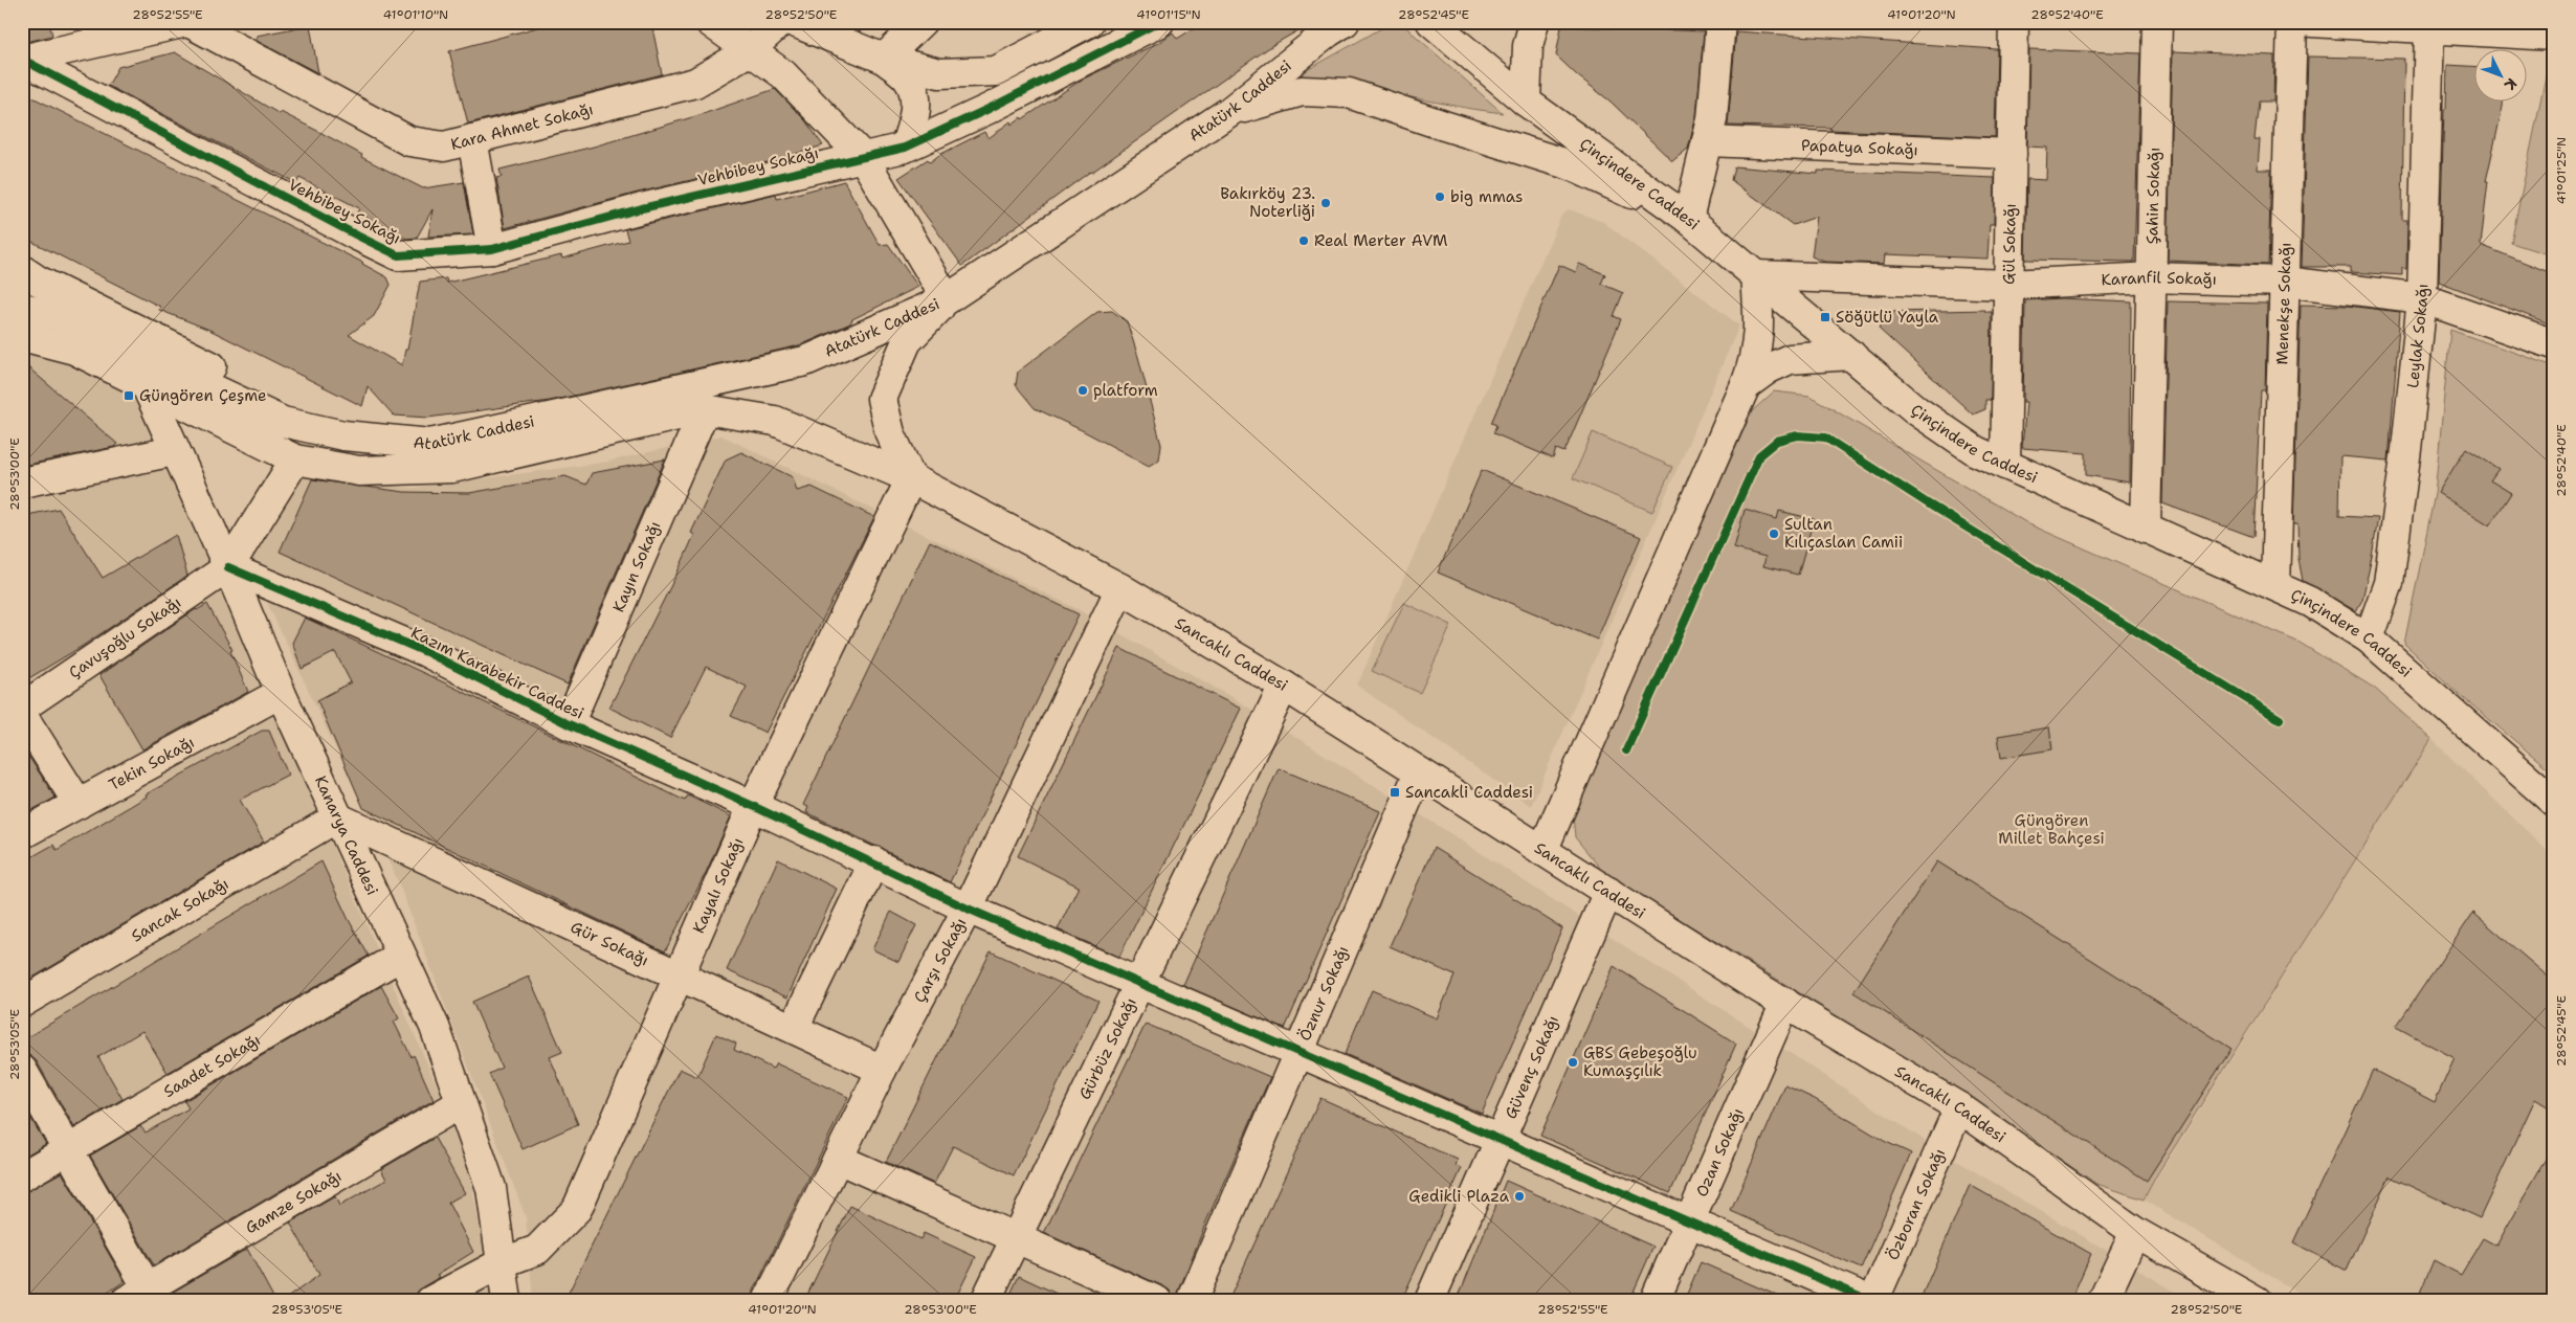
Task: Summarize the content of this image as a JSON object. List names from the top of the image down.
{
  "streets": {
    "street": [
      "Atatürk Caddesi",
      "Kara Ahmet Sokağı",
      "Papatya Sokağı",
      "Vehbibey Sokağı",
      "Çinçindere Caddesi",
      "Şahin Sokağı",
      "Gül Sokağı",
      "Karanfil Sokağı",
      "Menekşe Sokağı",
      "Leylak Sokağı",
      "Kayın Sokağı",
      "Çavuşoğlu Sokağı",
      "Sancaklı Caddesi",
      "Kazım Karabekir Caddesi",
      "Tekin Sokağı",
      "Kanarya Caddesi",
      "Kayalı Sokağı",
      "Sancak Sokağı",
      "Gür Sokağı",
      "Çarşı Sokağı",
      "Öznur Sokağı",
      "Gürbüz Sokağı",
      "Saadet Sokağı",
      "Güvenç Sokağı",
      "Ozan Sokağı",
      "Gamze Sokağı",
      "Özboran Sokağı"
    ]
  },
  "crossings": [
    ["Atatürk Caddesi", "Kayın Sokağı"],
    ["Atatürk Caddesi", "Sancaklı Caddesi"],
    ["Atatürk Caddesi", "Kanarya Caddesi"],
    ["Papatya Sokağı", "Gül Sokağı"],
    ["Çinçindere Caddesi", "Şahin Sokağı"],
    ["Çinçindere Caddesi", "Gül Sokağı"],
    ["Çinçindere Caddesi", "Karanfil Sokağı"],
    ["Çinçindere Caddesi", "Menekşe Sokağı"],
    ["Çinçindere Caddesi", "Leylak Sokağı"],
    ["Şahin Sokağı", "Karanfil Sokağı"],
    ["Gül Sokağı", "Karanfil Sokağı"],
    ["Karanfil Sokağı", "Menekşe Sokağı"],
    ["Karanfil Sokağı", "Leylak Sokağı"],
    ["Kayın Sokağı", "Sancaklı Caddesi"],
    ["Kayın Sokağı", "Kazım Karabekir Caddesi"],
    ["Çavuşoğlu Sokağı", "Kazım Karabekir Caddesi"],
    ["Çavuşoğlu Sokağı", "Kanarya Caddesi"],
    ["Sancaklı Caddesi", "Kayalı Sokağı"],
    ["Sancaklı Caddesi", "Çarşı Sokağı"],
    ["Sancaklı Caddesi", "Öznur Sokağı"],
    ["Sancaklı Caddesi", "Gürbüz Sokağı"],
    ["Sancaklı Caddesi", "Güvenç Sokağı"],
    ["Sancaklı Caddesi", "Ozan Sokağı"],
    ["Sancaklı Caddesi", "Özboran Sokağı"],
    ["Kazım Karabekir Caddesi", "Kanarya Caddesi"],
    ["Kazım Karabekir Caddesi", "Kayalı Sokağı"],
    ["Kazım Karabekir Caddesi", "Çarşı Sokağı"],
    ["Kazım Karabekir Caddesi", "Öznur Sokağı"],
    ["Kazım Karabekir Caddesi", "Gürbüz Sokağı"],
    ["Kazım Karabekir Caddesi", "Güvenç Sokağı"],
    ["Kazım Karabekir Caddesi", "Ozan Sokağı"],
    ["Kazım Karabekir Caddesi", "Özboran Sokağı"],
    ["Tekin Sokağı", "Kanarya Caddesi"],
    ["Kanarya Caddesi", "Kayalı Sokağı"],
    ["Kanarya Caddesi", "Sancak Sokağı"],
    ["Kanarya Caddesi", "Gür Sokağı"],
    ["Kanarya Caddesi", "Saadet Sokağı"],
    ["Kanarya Caddesi", "Gamze Sokağı"],
    ["Kayalı Sokağı", "Gür Sokağı"],
    ["Sancak Sokağı", "Gür Sokağı"],
    ["Gür Sokağı", "Çarşı Sokağı"]
  ],
  "parks": ["Güngören Millet Bahçesi"],
  "places": {
    "other": [
      "big mmas",
      "Bakırköy 23. Noterliği",
      "Real Merter AVM",
      "platform",
      "Sultan Kılıçaslan Camii",
      "GBS Gebeşoğlu Kumaşçılık",
      "Gedikli Plaza"
    ],
    "transit": ["Söğütlü Yayla", "Güngören Çeşme", "Sancakli Caddesi"]
  },
  "north": "bottom right",
  "coordinates": [
    "28°52'55\"E",
    "41°01'10\"N",
    "28°52'50\"E",
    "41°01'15\"N",
    "28°52'45\"E",
    "41°01'20\"N",
    "28°52'40\"E",
    "41°01'25\"N",
    "28°53'00\"E",
    "28°53'05\"E"
  ]
}
